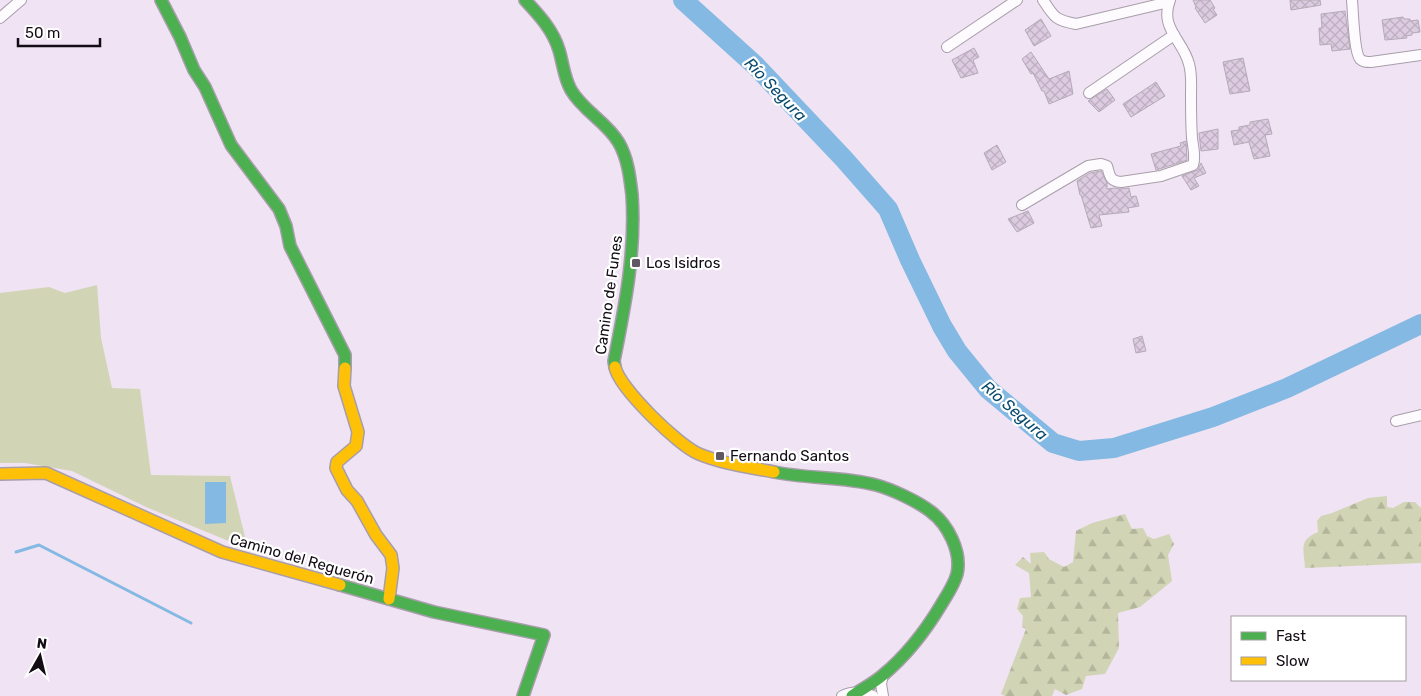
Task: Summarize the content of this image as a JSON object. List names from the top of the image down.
{
  "streets": {
    "street": ["Camino de Funes", "Camino del Reguerón"]
  },
  "water": ["Río Segura"],
  "places": {
    "transit": ["Los Isidros", "Fernando Santos"]
  },
  "legend": ["Fast", "Slow"],
  "scale_bar": "50 m",
  "north": "top"
}
